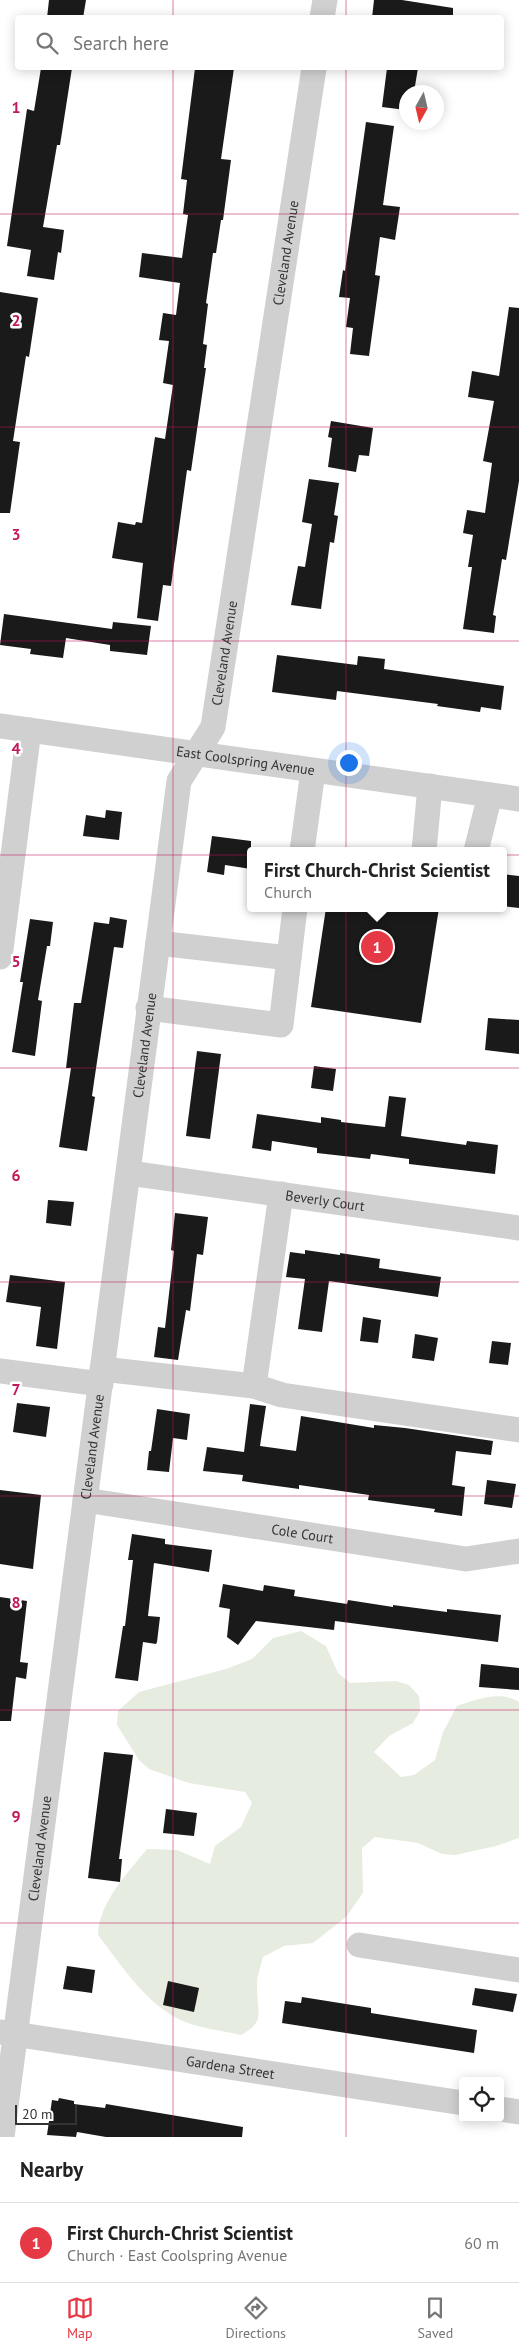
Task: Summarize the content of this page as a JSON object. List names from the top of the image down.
{
  "streets": {
    "street": [
      "Cleveland Avenue",
      "East Coolspring Avenue",
      "Beverly Court",
      "Cole Court",
      "Gardena Street"
    ]
  },
  "crossings": [
    ["Cleveland Avenue", "East Coolspring Avenue"],
    ["Cleveland Avenue", "Beverly Court"],
    ["Cleveland Avenue", "Cole Court"],
    ["Cleveland Avenue", "Gardena Street"]
  ],
  "scale_bar": "20 m",
  "north": "bottom",
  "page": {
    "search": "Search here",
    "popup": ["First Church-Christ Scientist", "Church"],
    "pins": "1",
    "scale": "20 m",
    "heading": "Nearby",
    "list": [
      {
        "mark": "1",
        "name": "First Church-Christ Scientist",
        "note": "Church · East Coolspring Avenue",
        "value": "60 m"
      }
    ],
    "nav": ["Map", "Directions", "Saved"]
  },
  "grid": {
    "rows": [
      "1",
      "2",
      "3",
      "4",
      "5",
      "6",
      "7",
      "8",
      "9"
    ]
  }
}
